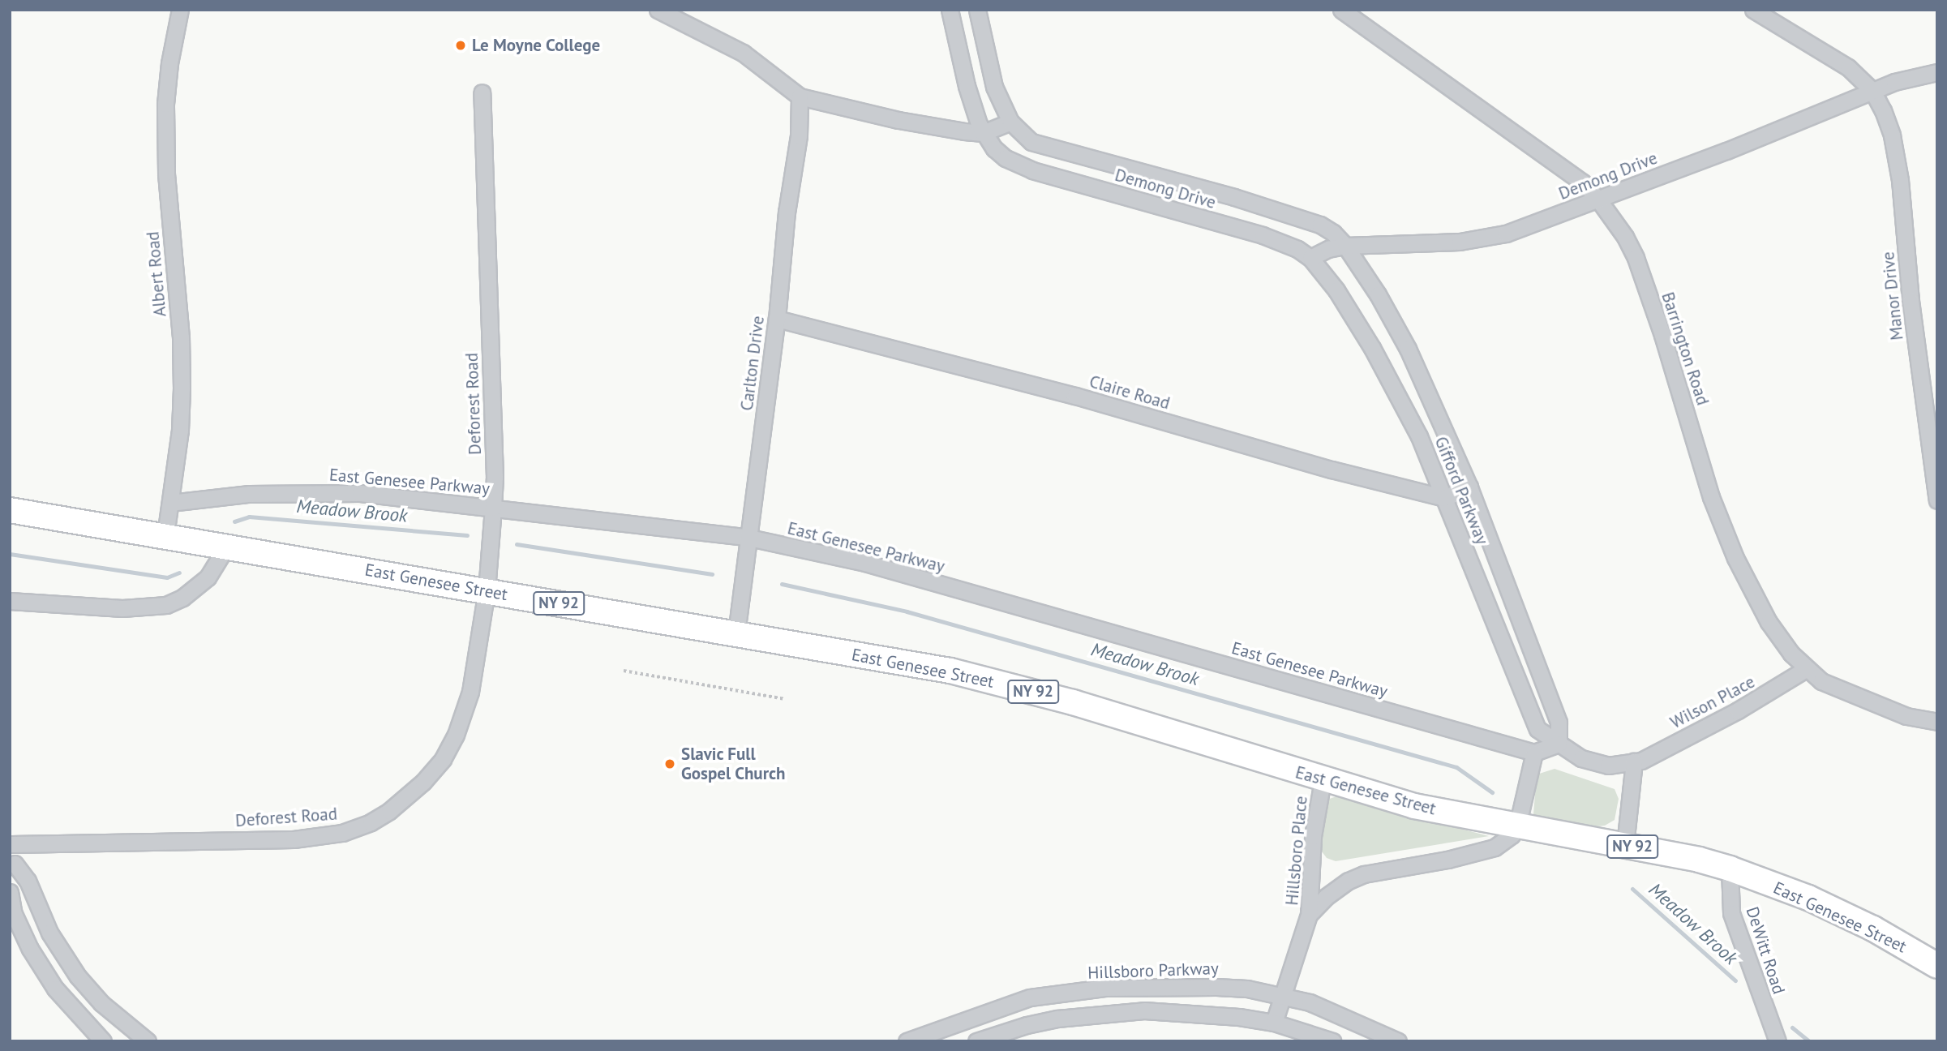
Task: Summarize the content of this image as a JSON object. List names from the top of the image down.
{
  "streets": {
    "main road": ["East Genesee Street", "NY 92"],
    "street": [
      "Demong Drive",
      "Albert Road",
      "Manor Drive",
      "Barrington Road",
      "Carlton Drive",
      "Claire Road",
      "Deforest Road",
      "East Genesee Parkway",
      "Gifford Parkway",
      "Wilson Place",
      "Hillsboro Place",
      "DeWitt Road",
      "Hillsboro Parkway"
    ]
  },
  "crossings": [
    ["Demong Drive", "Manor Drive"],
    ["Demong Drive", "Barrington Road"],
    ["Demong Drive", "Gifford Parkway"],
    ["Albert Road", "East Genesee Parkway"],
    ["Albert Road", "East Genesee Street"],
    ["Barrington Road", "Wilson Place"],
    ["Carlton Drive", "Claire Road"],
    ["Carlton Drive", "East Genesee Parkway"],
    ["Carlton Drive", "East Genesee Street"],
    ["Claire Road", "Gifford Parkway"],
    ["Deforest Road", "East Genesee Parkway"],
    ["Deforest Road", "East Genesee Street"],
    ["Gifford Parkway", "Wilson Place"],
    ["East Genesee Street", "Hillsboro Place"],
    ["East Genesee Street", "DeWitt Road"],
    ["Hillsboro Place", "Hillsboro Parkway"]
  ],
  "water": ["Meadow Brook"],
  "places": ["Le Moyne College", "Slavic Full Gospel Church"]
}
